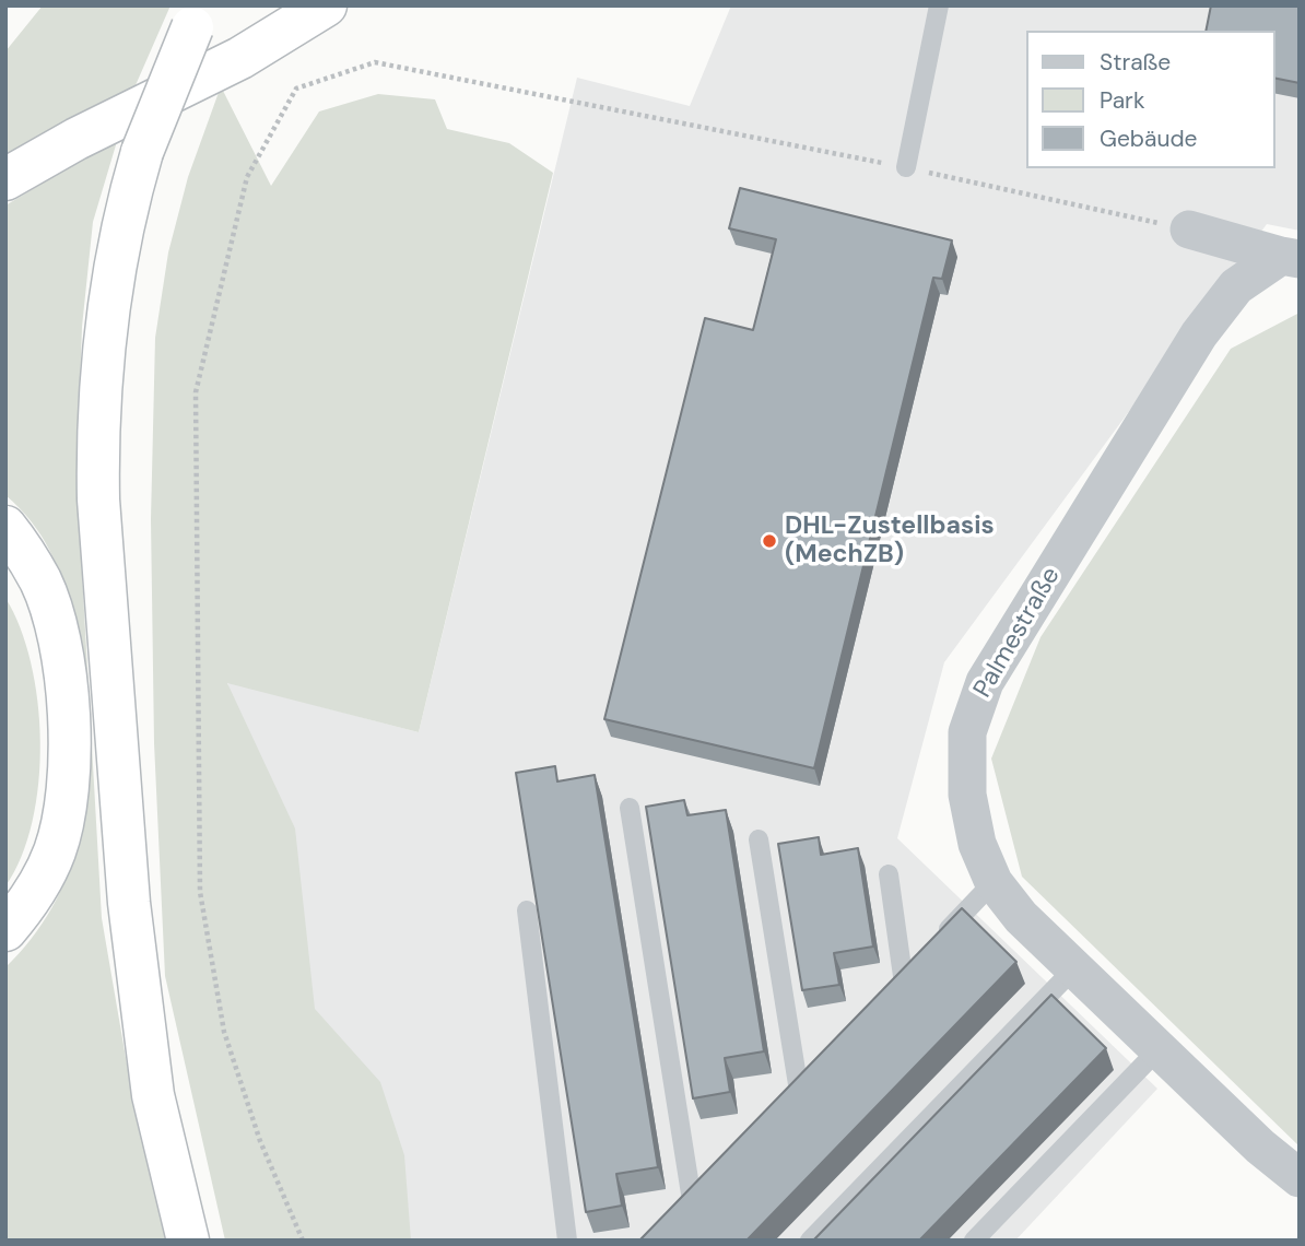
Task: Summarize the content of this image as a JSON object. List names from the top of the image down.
{
  "streets": {
    "street": ["Palmestraße"]
  },
  "places": ["DHL-Zustellbasis (MechZB)"],
  "legend": ["Straße", "Park", "Gebäude"]
}
